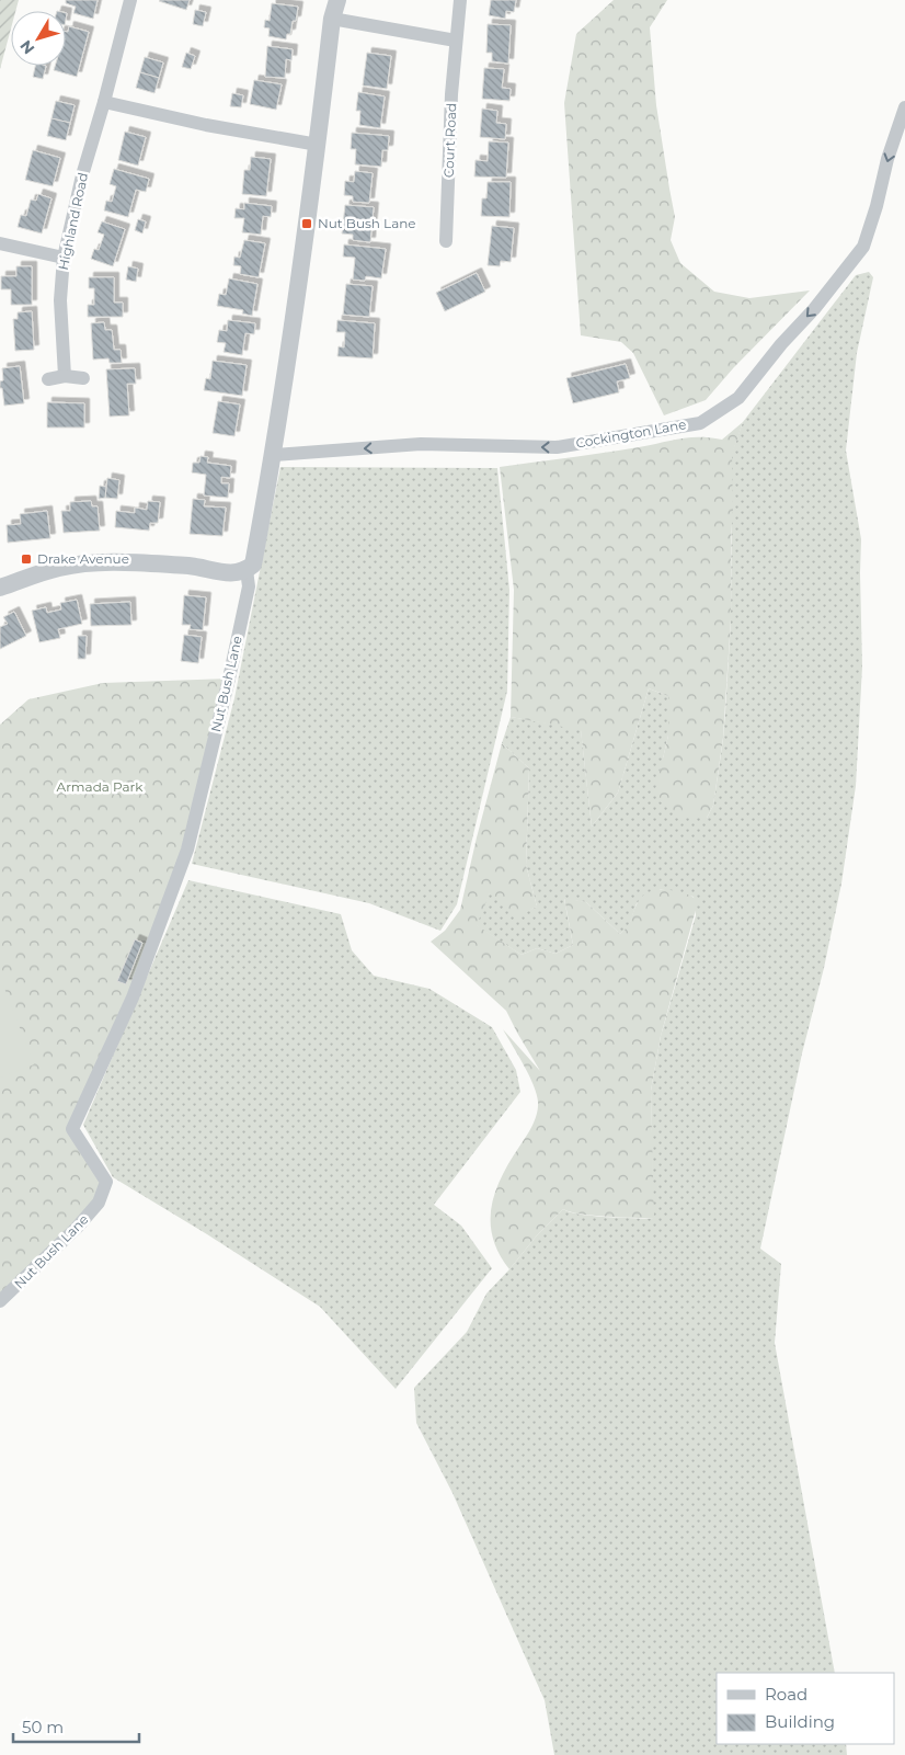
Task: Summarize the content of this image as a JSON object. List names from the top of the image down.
{
  "streets": {
    "street": [
      "Court Road",
      "Highland Road",
      "Cockington Lane",
      "Nut Bush Lane"
    ]
  },
  "crossings": [
    ["Cockington Lane", "Nut Bush Lane"]
  ],
  "one_way": ["Cockington Lane"],
  "parks": ["Armada Park"],
  "places": {
    "transit": ["Nut Bush Lane", "Drake Avenue"]
  },
  "legend": ["Road", "Building"],
  "scale_bar": "50 m",
  "north": "bottom left"
}
